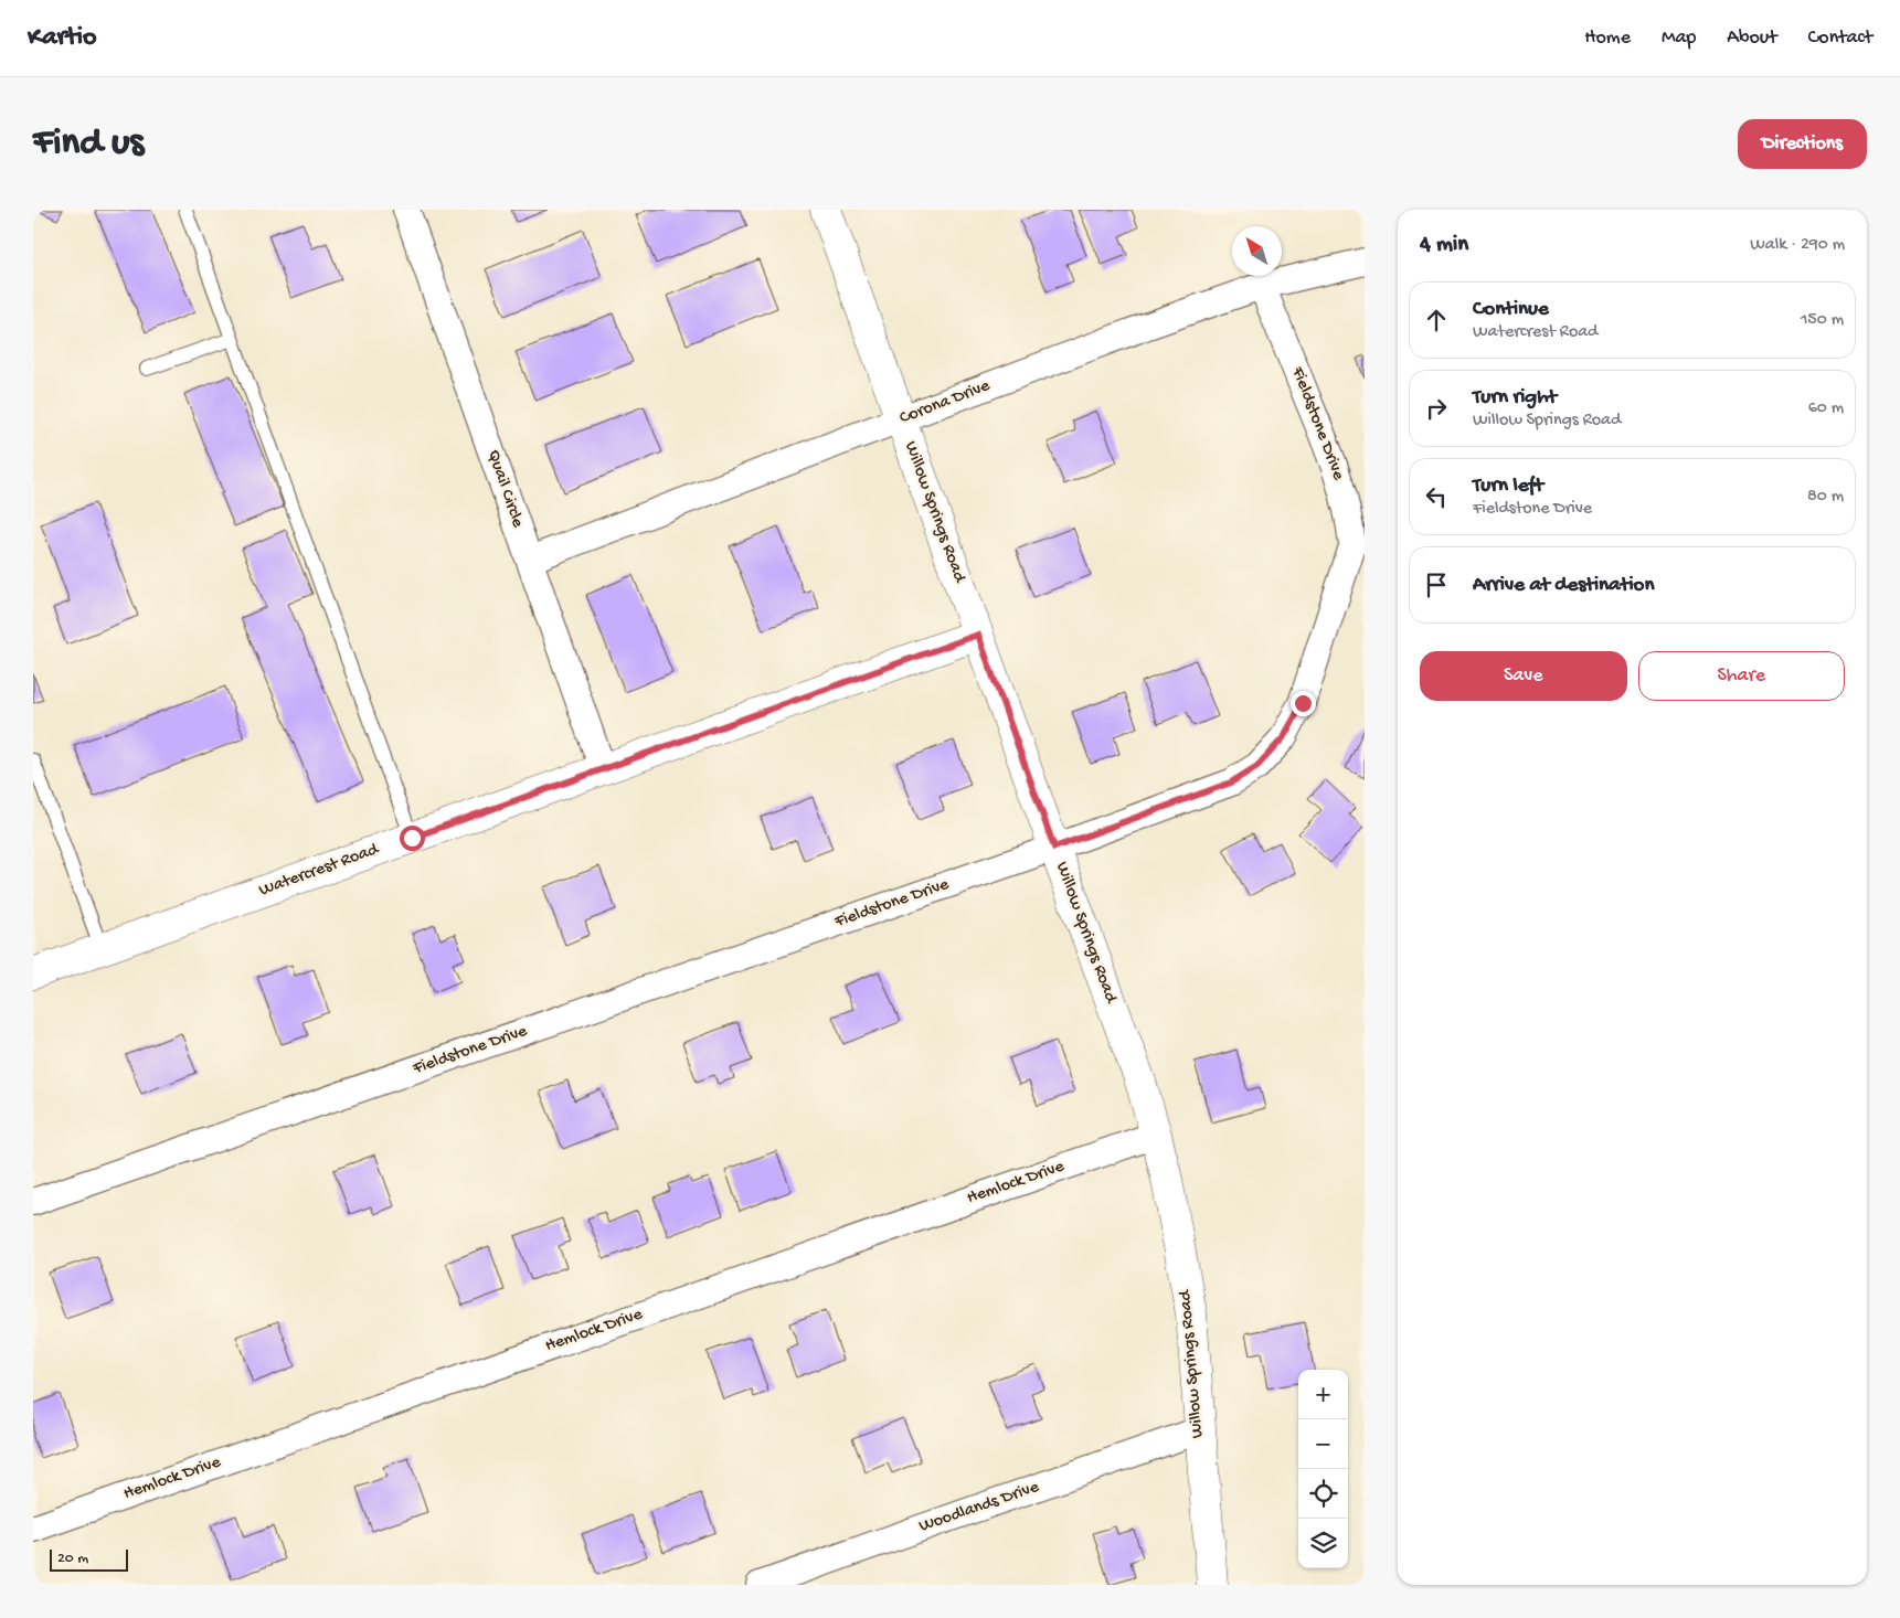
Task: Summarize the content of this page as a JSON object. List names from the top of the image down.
{
  "streets": {
    "street": [
      "Corona Drive",
      "Fieldstone Drive",
      "Quail Circle",
      "Willow Springs Road",
      "Watercrest Road",
      "Hemlock Drive",
      "Woodlands Drive"
    ]
  },
  "crossings": [
    ["Corona Drive", "Fieldstone Drive"],
    ["Corona Drive", "Quail Circle"],
    ["Corona Drive", "Willow Springs Road"],
    ["Fieldstone Drive", "Willow Springs Road"],
    ["Quail Circle", "Watercrest Road"],
    ["Willow Springs Road", "Watercrest Road"],
    ["Willow Springs Road", "Hemlock Drive"],
    ["Willow Springs Road", "Woodlands Drive"]
  ],
  "scale_bar": "20 m",
  "north": "top left",
  "page": {
    "header": "Kartio",
    "nav": [
      "Home",
      "Map",
      "About",
      "Contact"
    ],
    "buttons": [
      "Directions",
      ["Save", "Share"]
    ],
    "title": "Find us",
    "heading": ["4 min", "Walk · 290 m"],
    "list": [
      ["Continue", "Watercrest Road", "150 m"],
      ["Turn right", "Willow Springs Road", "60 m"],
      ["Turn left", "Fieldstone Drive", "80 m"],
      "Arrive at destination"
    ],
    "map_buttons": ["+", "−"],
    "scale": "20 m"
  }
}
